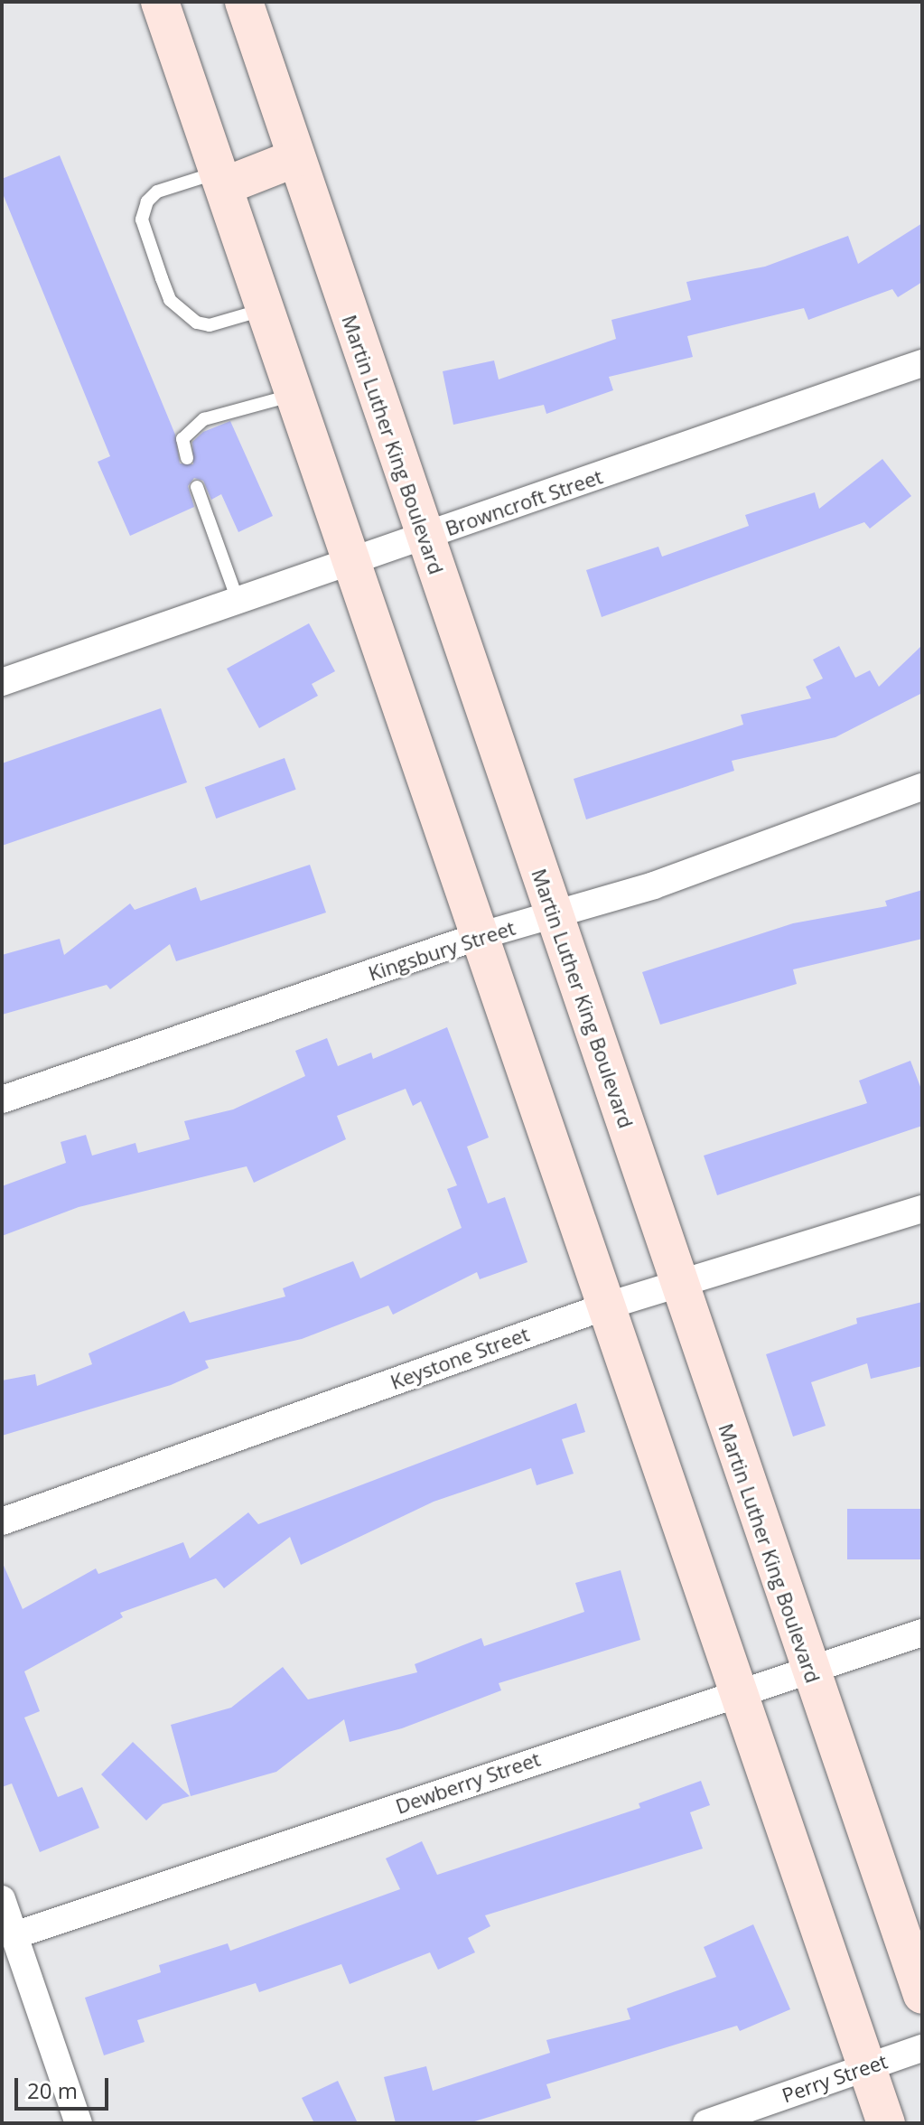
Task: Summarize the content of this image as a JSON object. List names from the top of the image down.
{
  "streets": {
    "main road": ["Martin Luther King Boulevard"],
    "street": [
      "Browncroft Street",
      "Kingsbury Street",
      "Keystone Street",
      "Dewberry Street",
      "Perry Street"
    ]
  },
  "crossings": [
    ["Martin Luther King Boulevard", "Browncroft Street"],
    ["Martin Luther King Boulevard", "Kingsbury Street"],
    ["Martin Luther King Boulevard", "Keystone Street"],
    ["Martin Luther King Boulevard", "Dewberry Street"]
  ],
  "scale_bar": "20 m"
}
